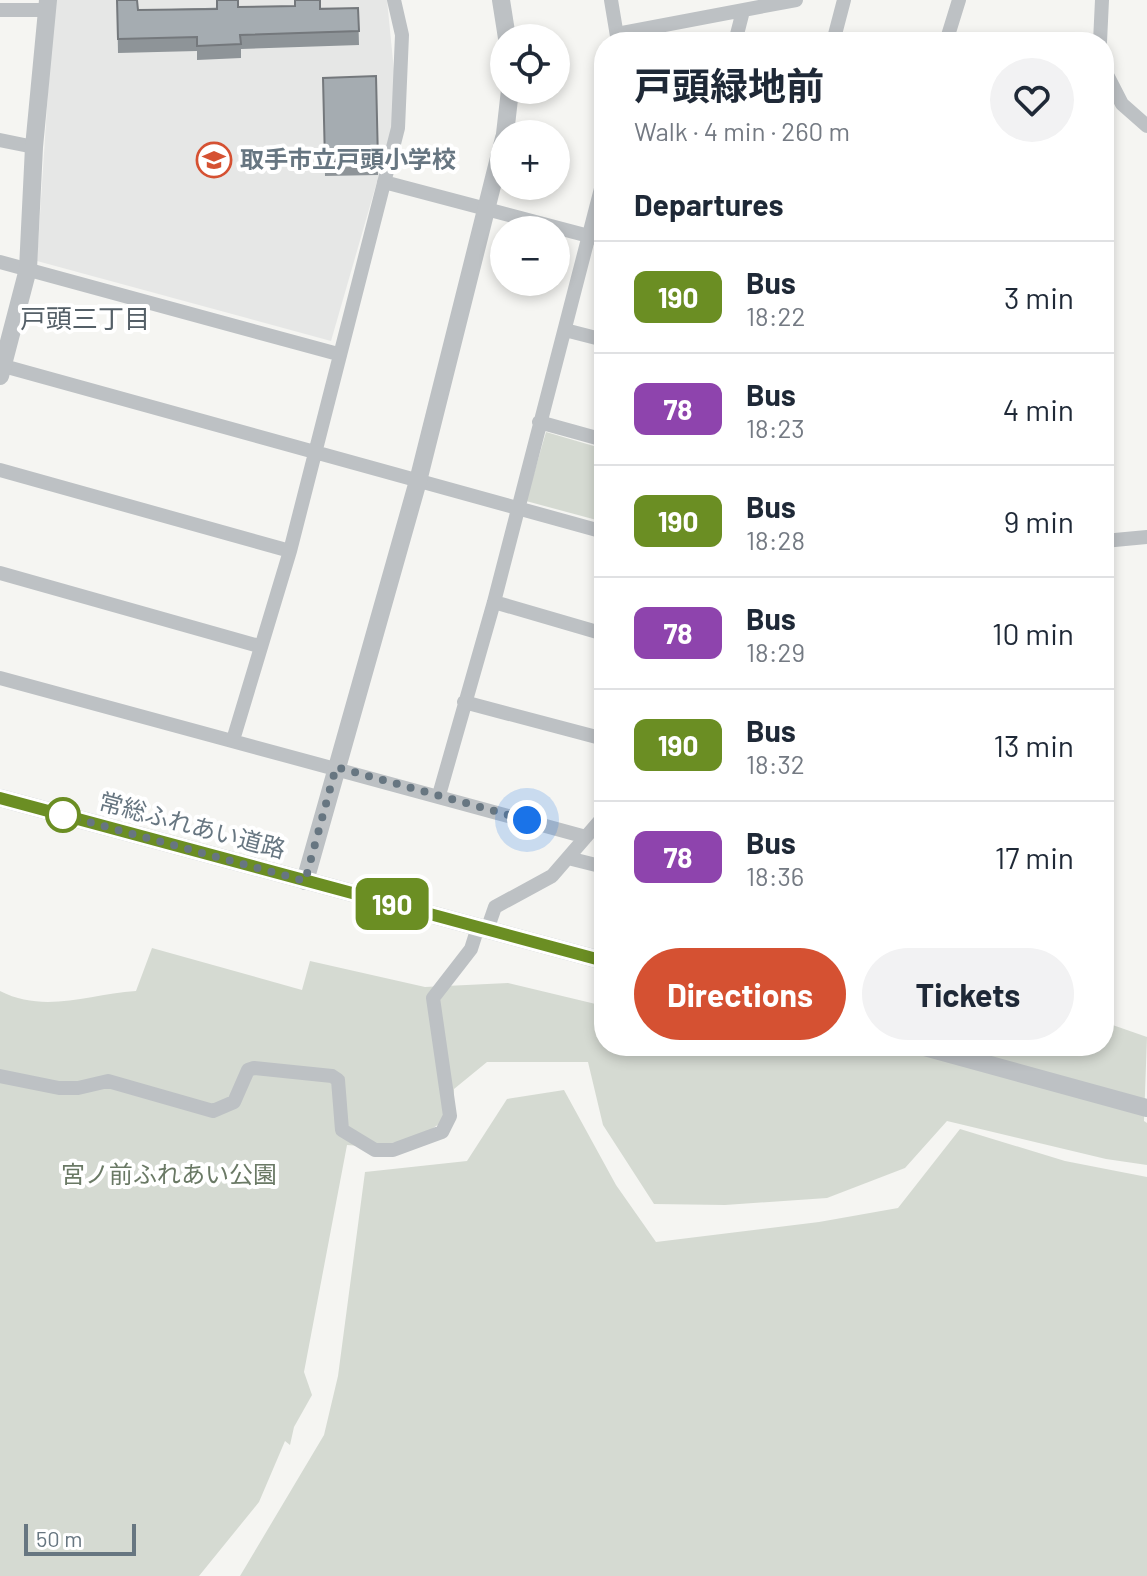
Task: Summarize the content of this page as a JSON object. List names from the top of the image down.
{
  "streets": {
    "street": ["常総ふれあい道路"]
  },
  "districts": ["戸頭三丁目"],
  "parks": ["宮ノ前ふれあい公園"],
  "places": {
    "school or university": ["取手市立戸頭小学校"]
  },
  "lines": ["bus line 190"],
  "scale_bar": "50 m",
  "page": {
    "on_map": "190",
    "map_buttons": ["+", "−"],
    "heading": [
      ["戸頭緑地前", "Walk · 4 min · 260 m"],
      "Departures"
    ],
    "list": [
      {
        "mark": "190",
        "name": "Bus",
        "note": "18:22",
        "value": "3 min"
      },
      {
        "mark": "78",
        "name": "Bus",
        "note": "18:23",
        "value": "4 min"
      },
      {
        "mark": "190",
        "name": "Bus",
        "note": "18:28",
        "value": "9 min"
      },
      {
        "mark": "78",
        "name": "Bus",
        "note": "18:29",
        "value": "10 min"
      },
      {
        "mark": "190",
        "name": "Bus",
        "note": "18:32",
        "value": "13 min"
      },
      {
        "mark": "78",
        "name": "Bus",
        "note": "18:36",
        "value": "17 min"
      }
    ],
    "buttons": ["Directions", "Tickets"],
    "scale": "50 m"
  }
}
